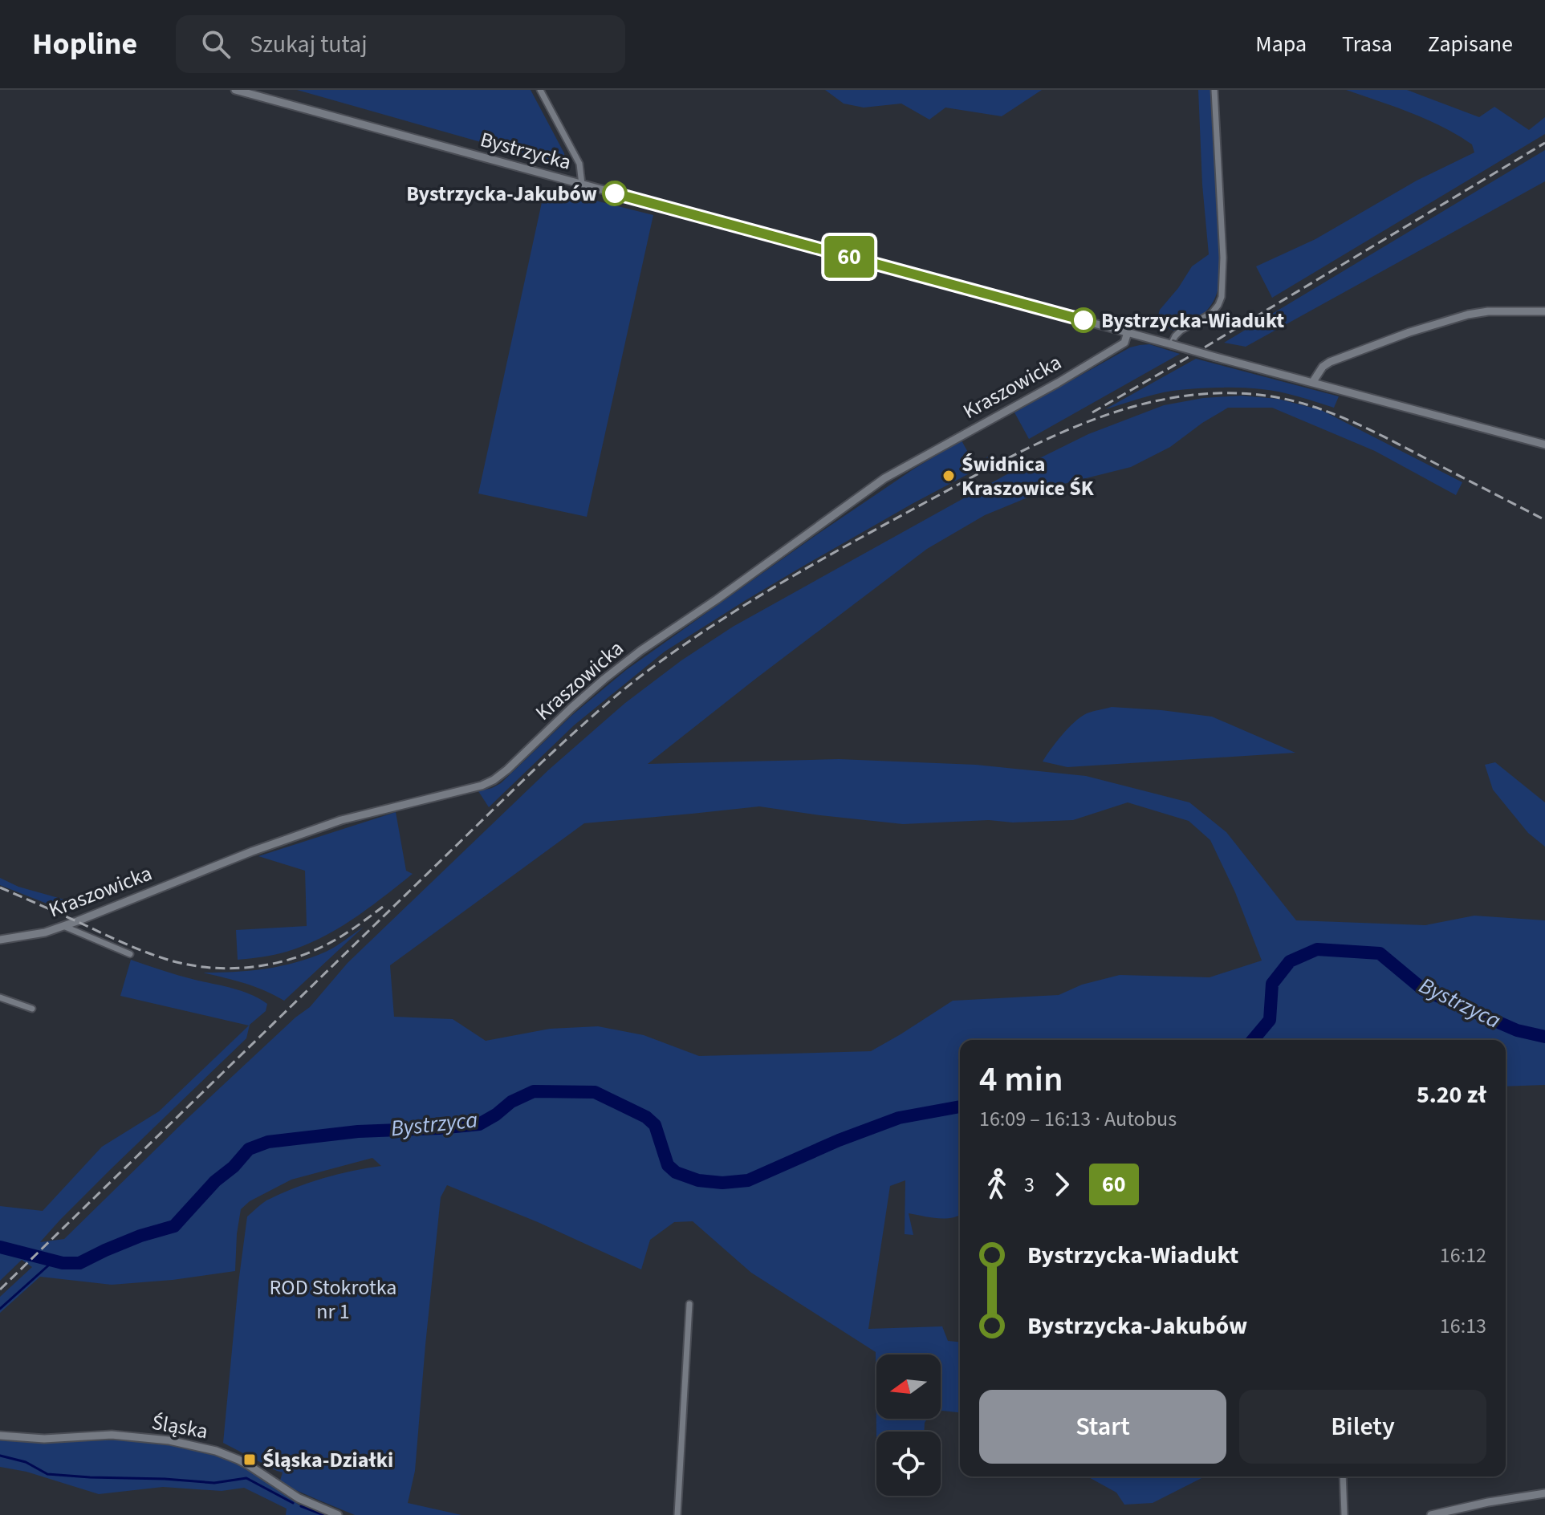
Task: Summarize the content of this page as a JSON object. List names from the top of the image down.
{
  "streets": {
    "street": ["Bystrzycka", "Kraszowicka", "Śląska"]
  },
  "crossings": [
    ["Bystrzycka", "Kraszowicka"]
  ],
  "water": ["Bystrzyca"],
  "parks": ["ROD Stokrotka nr 1"],
  "places": {
    "other": ["Bystrzycka-Jakubów", "Bystrzycka-Wiadukt", "Świdnica Kraszowice ŚK"],
    "transit": ["Śląska-Działki"]
  },
  "lines": ["bus line 60"],
  "north": "left",
  "page": {
    "header": "Hopline",
    "search": "Szukaj tutaj",
    "nav": ["Mapa", "Trasa", "Zapisane"],
    "on_map": "60",
    "heading": ["4 min", "16:09 – 16:13 · Autobus", "5.20 zł"],
    "legs": ["3", "60"],
    "list": [
      {
        "name": "Bystrzycka-Wiadukt",
        "value": "16:12"
      },
      {
        "name": "Bystrzycka-Jakubów",
        "value": "16:13"
      }
    ],
    "buttons": ["Start", "Bilety"]
  }
}
